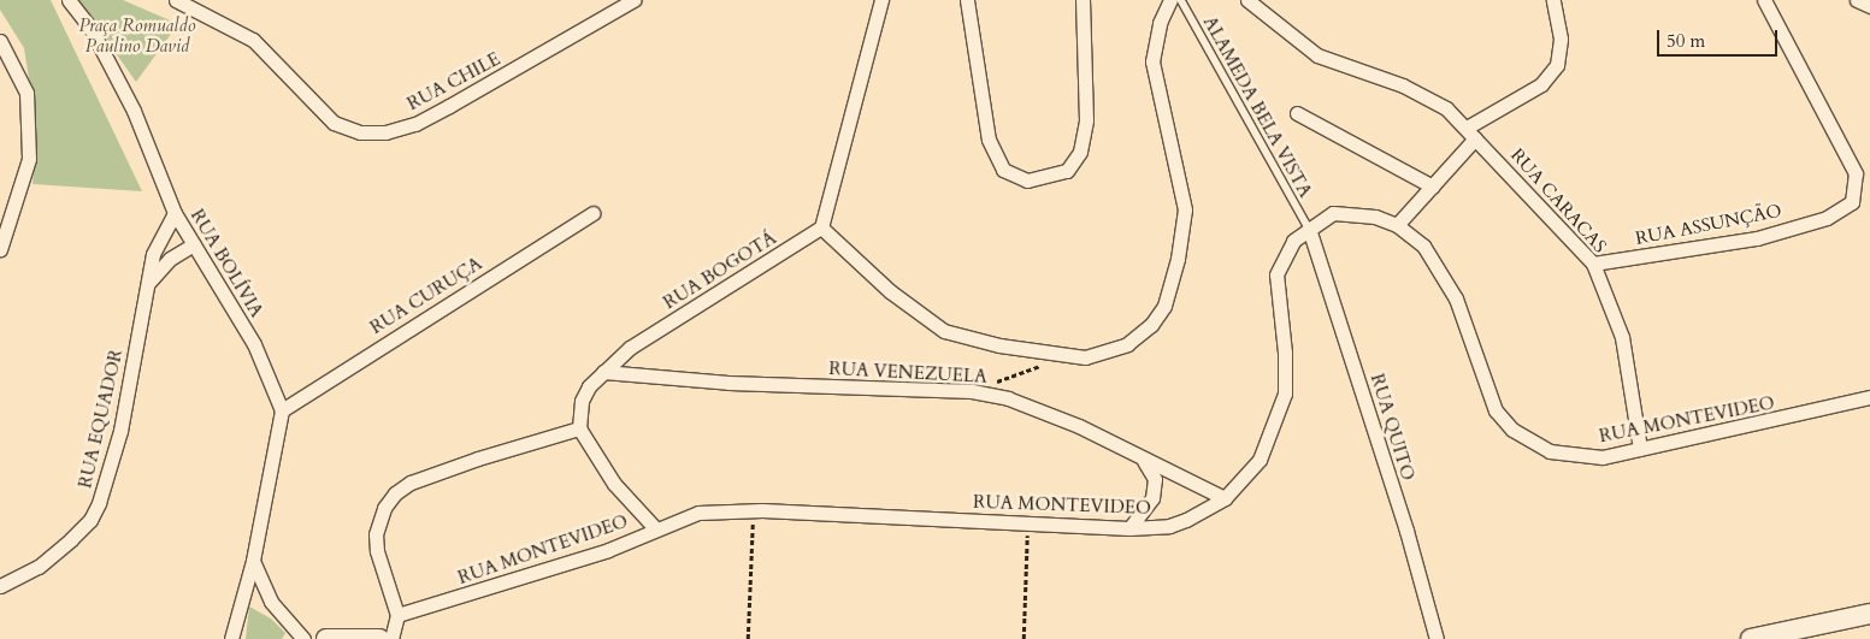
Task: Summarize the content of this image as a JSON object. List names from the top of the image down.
{
  "streets": {
    "street": [
      "RUA CHILE",
      "RUA CARACAS",
      "RUA ASSUNÇÃO",
      "RUA BOLÍVIA",
      "RUA BOGOTÁ",
      "RUA CURUÇA",
      "RUA VENEZUELA",
      "RUA EQUADOR",
      "RUA MONTEVIDEO",
      "RUA QUITO"
    ],
    "lane": ["ALAMEDA BELA VISTA"]
  },
  "crossings": [
    ["ALAMEDA BELA VISTA", "RUA MONTEVIDEO"],
    ["ALAMEDA BELA VISTA", "RUA QUITO"],
    ["RUA CARACAS", "RUA ASSUNÇÃO"],
    ["RUA CARACAS", "RUA MONTEVIDEO"],
    ["RUA BOLÍVIA", "RUA CURUÇA"],
    ["RUA BOLÍVIA", "RUA EQUADOR"],
    ["RUA BOGOTÁ", "RUA VENEZUELA"],
    ["RUA VENEZUELA", "RUA MONTEVIDEO"],
    ["RUA MONTEVIDEO", "RUA QUITO"]
  ],
  "parks": ["Praça Romualdo Paulino David"],
  "scale_bar": "50 m"
}
